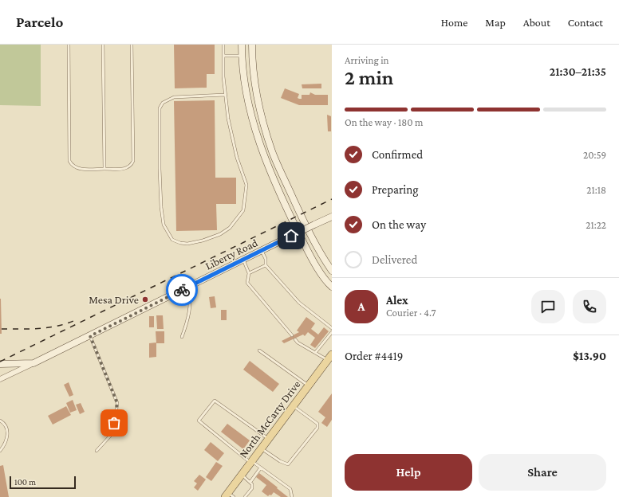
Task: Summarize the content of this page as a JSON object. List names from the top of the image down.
{
  "streets": {
    "main road": ["Liberty Road", "North McCarty Drive"]
  },
  "places": ["Mesa Drive"],
  "scale_bar": "100 m",
  "page": {
    "header": "Parcelo",
    "nav": [
      "Home",
      "Map",
      "About",
      "Contact"
    ],
    "heading": ["2 min", "Arriving in", "21:30–21:35"],
    "panel": [
      "Alex",
      "Courier · 4.7",
      "Order #4419",
      "$13.90"
    ],
    "bar": "On the way · 180 m",
    "list": [
      ["Confirmed", "20:59"],
      ["Preparing", "21:18"],
      ["On the way", "21:22"],
      "Delivered"
    ],
    "round": "A",
    "buttons": ["Help", "Share"],
    "scale": "100 m"
  }
}
